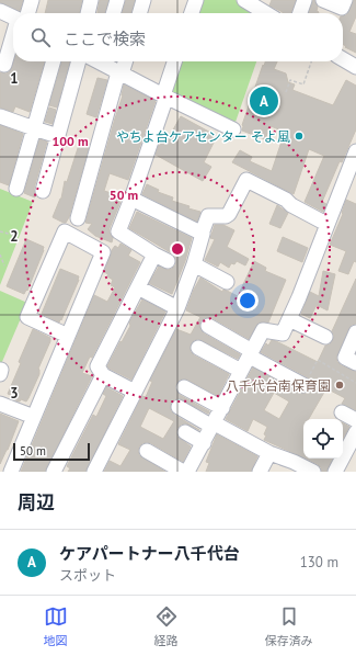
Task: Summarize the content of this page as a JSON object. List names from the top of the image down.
{
  "places": ["やちよ台ケアセンター そよ風", "八千代台南保育園"],
  "scale_bar": "50 m",
  "page": {
    "search": "ここで検索",
    "pins": "A",
    "scale": "50 m",
    "heading": "周辺",
    "list": [
      {
        "mark": "A",
        "name": "ケアパートナー八千代台",
        "note": "スポット",
        "value": "130 m"
      }
    ],
    "nav": ["地図", "経路", "保存済み"]
  },
  "grid": {
    "rows": ["1", "2", "3"]
  },
  "rings": ["100 m", "50 m"]
}
